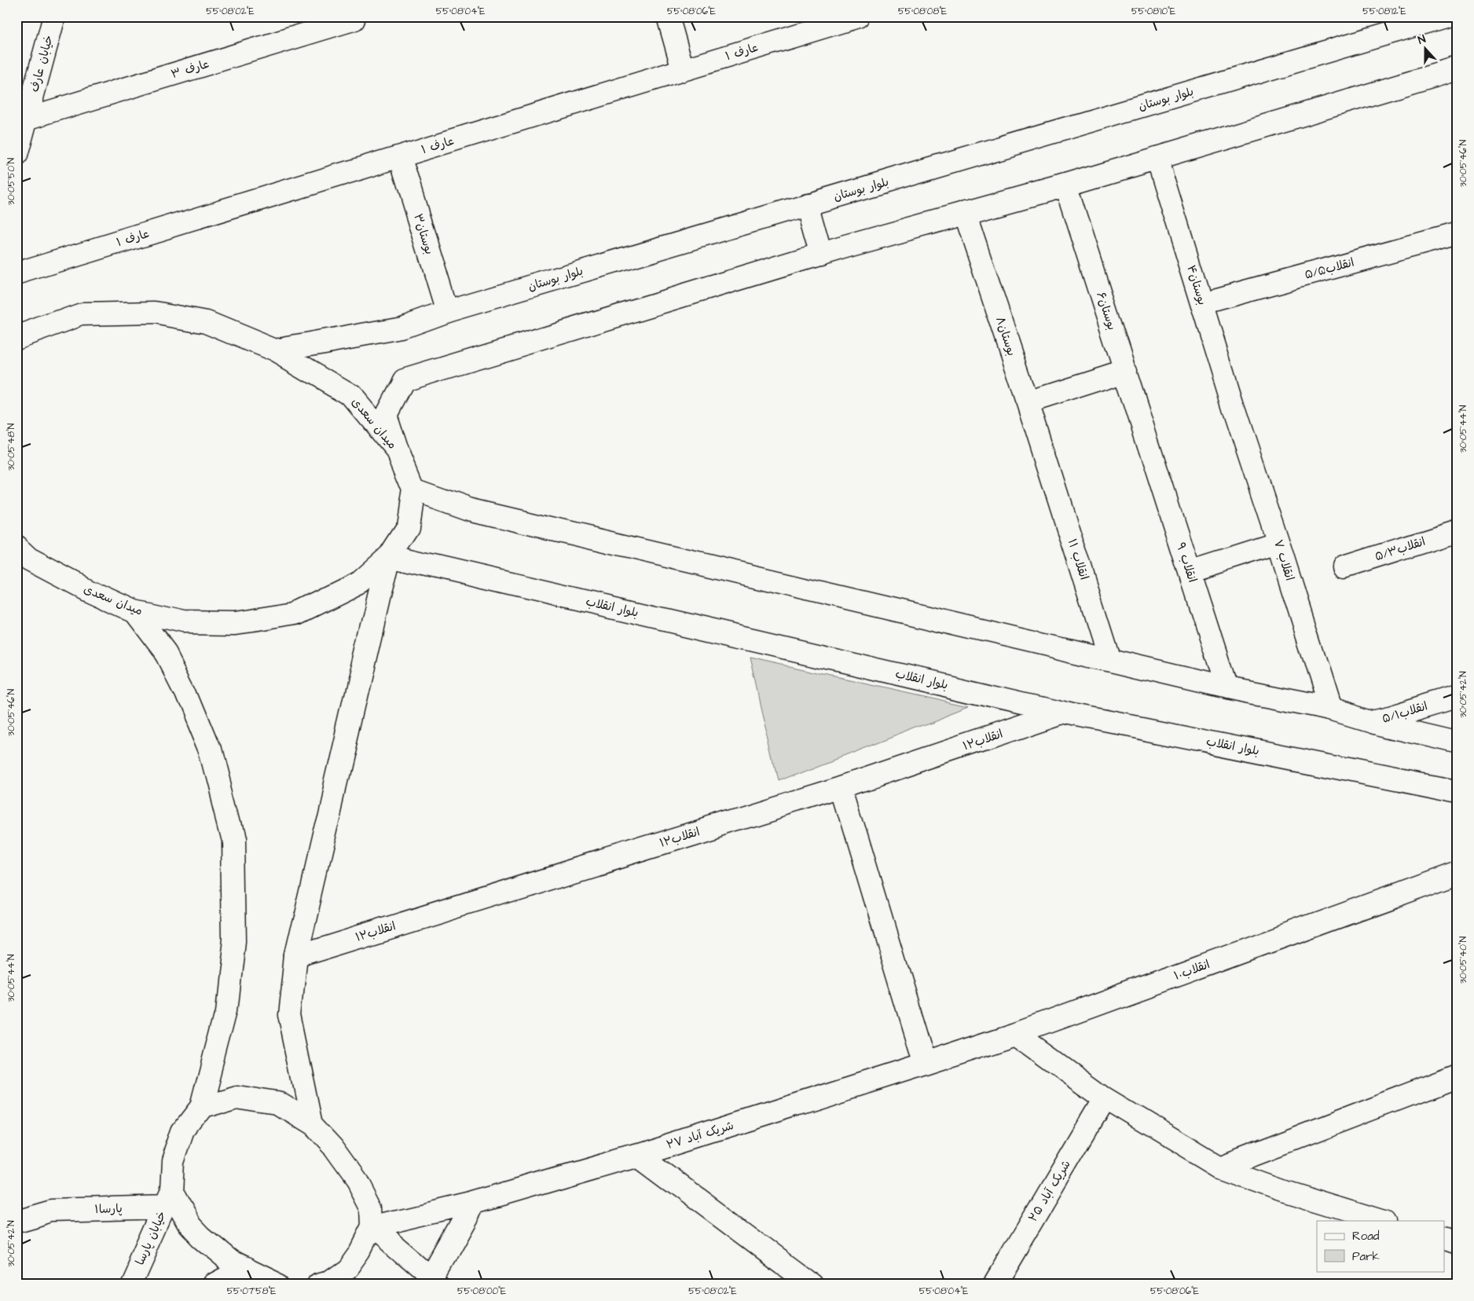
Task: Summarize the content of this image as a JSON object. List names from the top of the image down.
{
  "streets": {
    "street": [
      "عارف ۱",
      "خیابان عارف",
      "عارف ۳",
      "بلوار بوستان",
      "بوستان۳",
      "انقلاب۵/۵",
      "بوستان۴",
      "بوستان۶",
      "بوستان۸",
      "میدان سعدی",
      "انقلاب۵/۳",
      "انقلاب ۱۱",
      "انقلاب ۷",
      "انقلاب ۹",
      "بلوار انقلاب",
      "انقلاب۵/۱",
      "انقلاب۱۲",
      "انقلاب۱۰",
      "شریک آباد ۲۷",
      "شریک آباد ۲۵",
      "پارسا۱",
      "خیابان پارسا"
    ]
  },
  "crossings": [
    ["عارف ۱", "بوستان۳"],
    ["خیابان عارف", "عارف ۳"],
    ["بلوار بوستان", "بوستان۳"],
    ["بلوار بوستان", "میدان سعدی"],
    ["انقلاب۵/۵", "بوستان۴"],
    ["بوستان۴", "انقلاب ۷"],
    ["بوستان۶", "انقلاب ۹"],
    ["بوستان۸", "انقلاب ۱۱"],
    ["میدان سعدی", "بلوار انقلاب"],
    ["بلوار انقلاب", "انقلاب۱۲"],
    ["انقلاب۱۰", "شریک آباد ۲۷"],
    ["پارسا۱", "خیابان پارسا"]
  ],
  "legend": ["Road", "Park"],
  "north": "top",
  "coordinates": [
    "55°08'02\"E",
    "55°08'04\"E",
    "55°08'06\"E",
    "55°08'08\"E",
    "55°08'10\"E",
    "55°08'12\"E",
    "30°05'46\"N",
    "30°05'50\"N",
    "30°05'44\"N",
    "30°05'48\"N",
    "30°05'42\"N",
    "30°05'40\"N",
    "55°07'58\"E",
    "55°08'00\"E"
  ]
}
